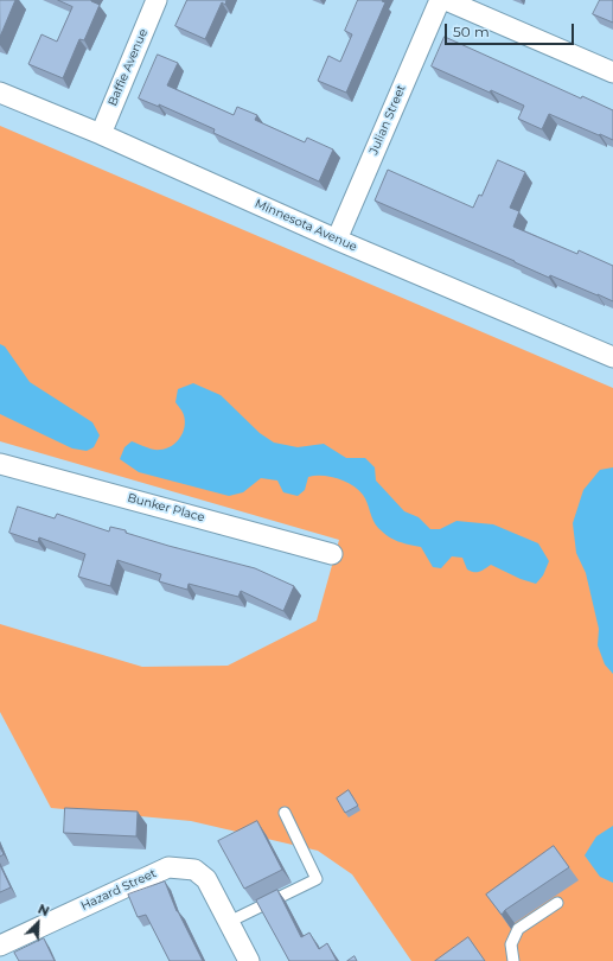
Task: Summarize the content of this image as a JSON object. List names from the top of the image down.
{
  "streets": {
    "street": [
      "Baffie Avenue",
      "Julian Street",
      "Minnesota Avenue",
      "Bunker Place",
      "Hazard Street"
    ]
  },
  "crossings": [
    ["Baffie Avenue", "Minnesota Avenue"],
    ["Julian Street", "Minnesota Avenue"]
  ],
  "scale_bar": "50 m",
  "north": "top right"
}
